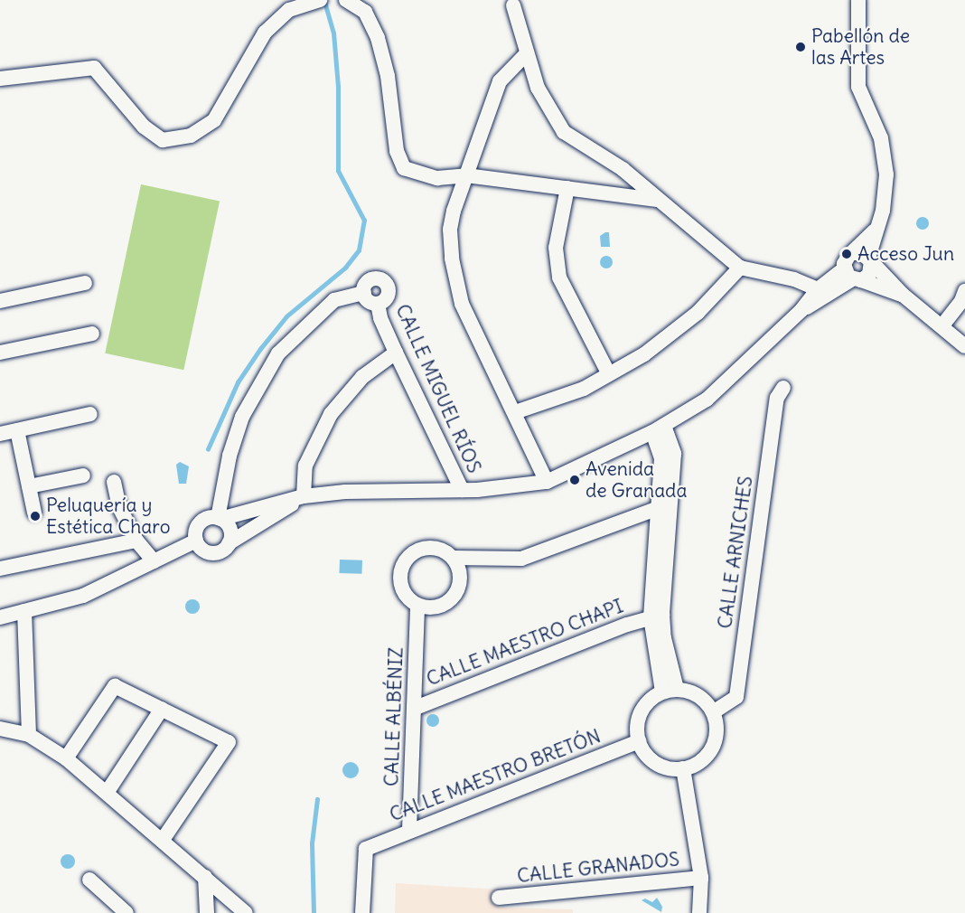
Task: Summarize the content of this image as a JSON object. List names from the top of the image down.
{
  "streets": {
    "street": [
      "CALLE MIGUEL RÍOS",
      "CALLE ARNICHES",
      "CALLE MAESTRO CHAPI",
      "CALLE ALBÉNIZ",
      "CALLE MAESTRO BRETÓN",
      "CALLE GRANADOS"
    ]
  },
  "crossings": [
    ["CALLE ARNICHES", "CALLE MAESTRO BRETÓN"],
    ["CALLE MAESTRO CHAPI", "CALLE ALBÉNIZ"],
    ["CALLE ALBÉNIZ", "CALLE MAESTRO BRETÓN"]
  ],
  "places": [
    "Pabellón de las Artes",
    "Acceso Jun",
    "Avenida de Granada",
    "Peluquería y Estética Charo"
  ]
}
